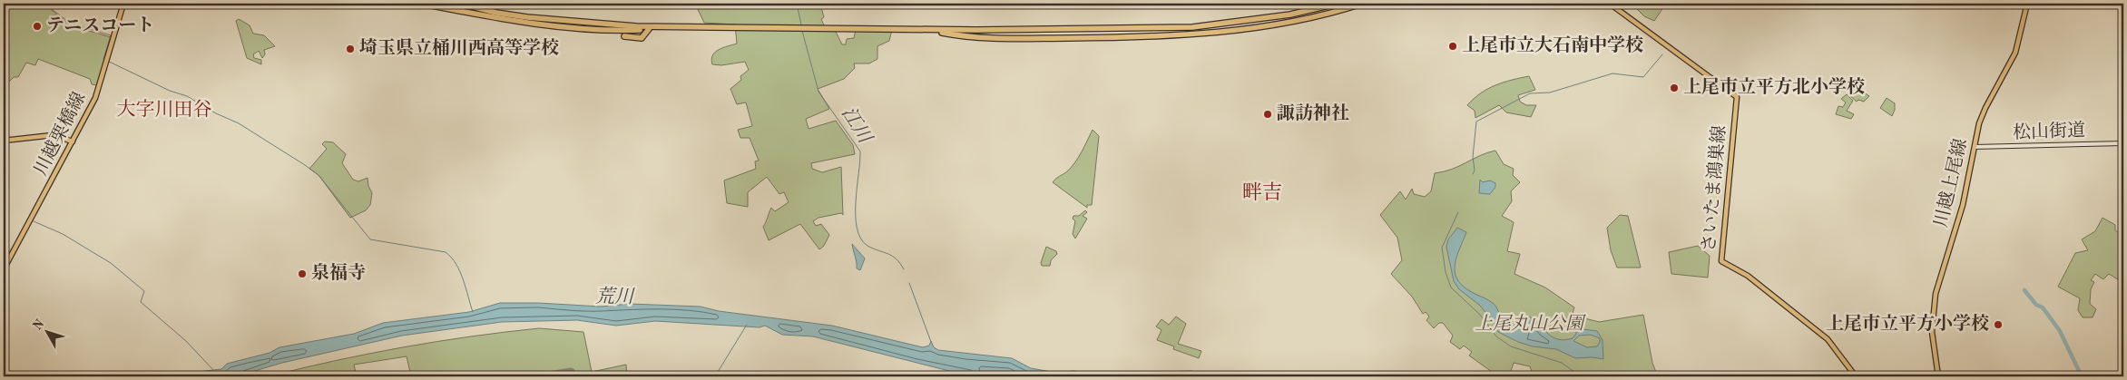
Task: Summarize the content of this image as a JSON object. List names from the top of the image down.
{
  "streets": {
    "main road": [
      "松山街道",
      "川越栗橋線",
      "川越上尾線",
      "さいたま鴻巣線"
    ]
  },
  "crossings": [
    ["松山街道", "川越上尾線"]
  ],
  "districts": ["大字川田谷", "畔吉"],
  "water": ["江川", "荒川"],
  "parks": ["上尾丸山公園"],
  "places": [
    "テニスコート",
    "上尾市立大石南中学校",
    "埼玉県立桶川西高等学校",
    "上尾市立平方北小学校",
    "諏訪神社",
    "泉福寺",
    "上尾市立平方小学校"
  ],
  "north": "top left"
}
